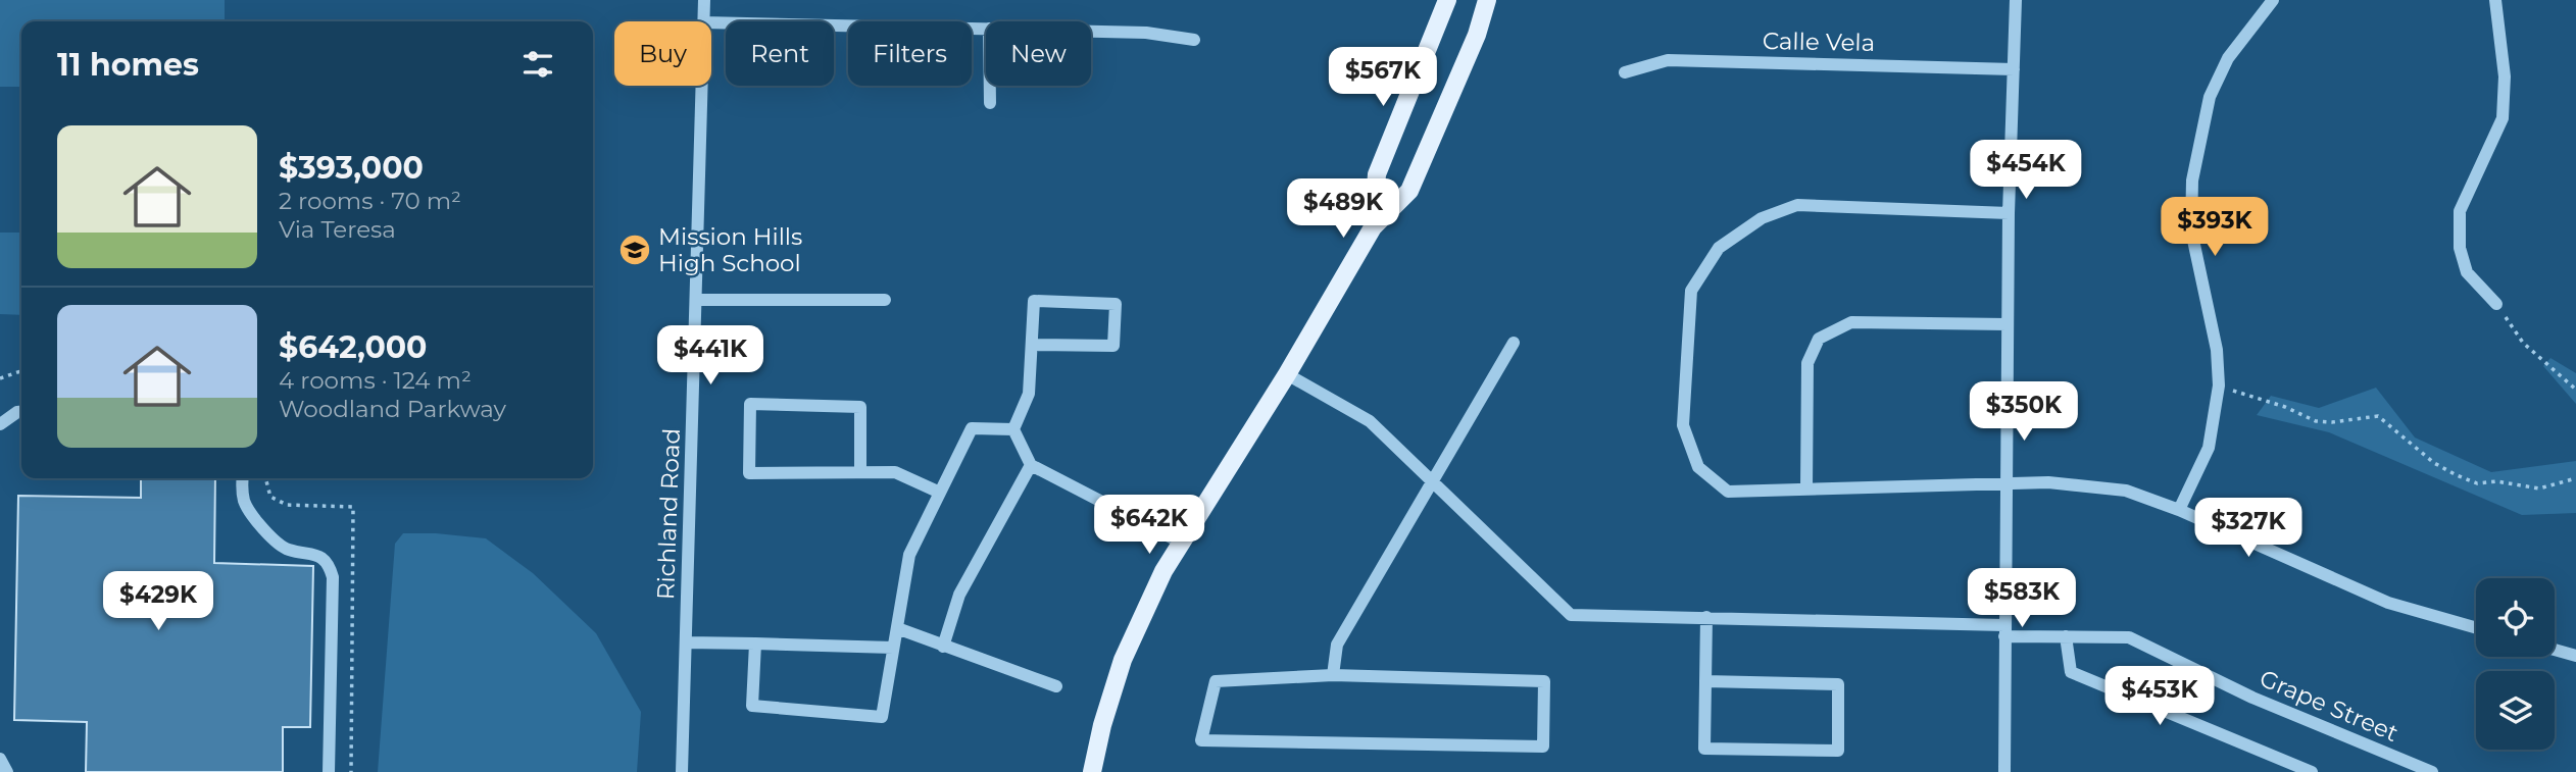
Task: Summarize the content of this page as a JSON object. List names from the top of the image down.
{
  "streets": {
    "street": ["Calle Vela", "Richland Road", "Grape Street"]
  },
  "places": {
    "school or university": ["Mission Hills High School"]
  },
  "page": {
    "chip": [
      "Buy",
      "Rent",
      "Filters",
      "New"
    ],
    "heading": "11 homes",
    "price": [
      "$567K",
      "$454K",
      "$489K",
      "$393K",
      "$441K",
      "$350K",
      "$642K",
      "$327K",
      "$583K",
      "$429K",
      "$453K"
    ],
    "list": [
      {
        "name": "$393,000",
        "note": "2 rooms · 70 m² · Via Teresa"
      },
      {
        "name": "$642,000",
        "note": "4 rooms · 124 m² · Woodland Parkway"
      }
    ]
  }
}
